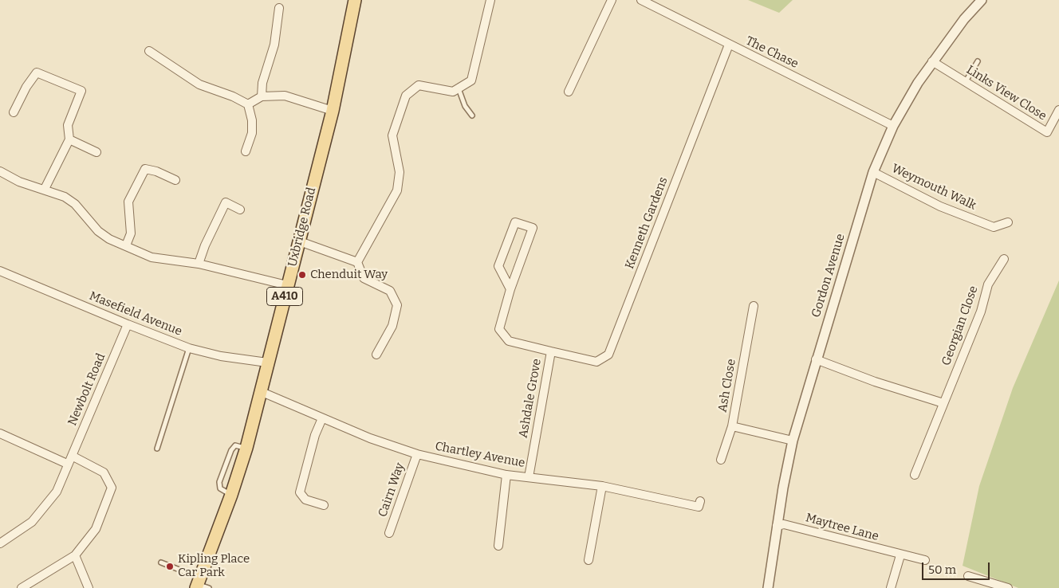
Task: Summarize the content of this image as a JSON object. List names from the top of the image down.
{
  "streets": {
    "main road": ["Uxbridge Road", "A410"],
    "street": [
      "The Chase",
      "Links View Close",
      "Weymouth Walk",
      "Kenneth Gardens",
      "Gordon Avenue",
      "Masefield Avenue",
      "Georgian Close",
      "Ash Close",
      "Newbolt Road",
      "Ashdale Grove",
      "Chartley Avenue",
      "Cairn Way",
      "Maytree Lane"
    ]
  },
  "crossings": [
    ["The Chase", "Kenneth Gardens"],
    ["The Chase", "Gordon Avenue"],
    ["Links View Close", "Gordon Avenue"],
    ["Weymouth Walk", "Gordon Avenue"],
    ["Kenneth Gardens", "Ashdale Grove"],
    ["Uxbridge Road", "Masefield Avenue"],
    ["Uxbridge Road", "Chartley Avenue"],
    ["Gordon Avenue", "Ash Close"],
    ["Gordon Avenue", "Maytree Lane"],
    ["Masefield Avenue", "Newbolt Road"],
    ["Ashdale Grove", "Chartley Avenue"],
    ["Chartley Avenue", "Cairn Way"]
  ],
  "places": ["Chenduit Way", "Kipling Place Car Park"],
  "scale_bar": "50 m"
}
